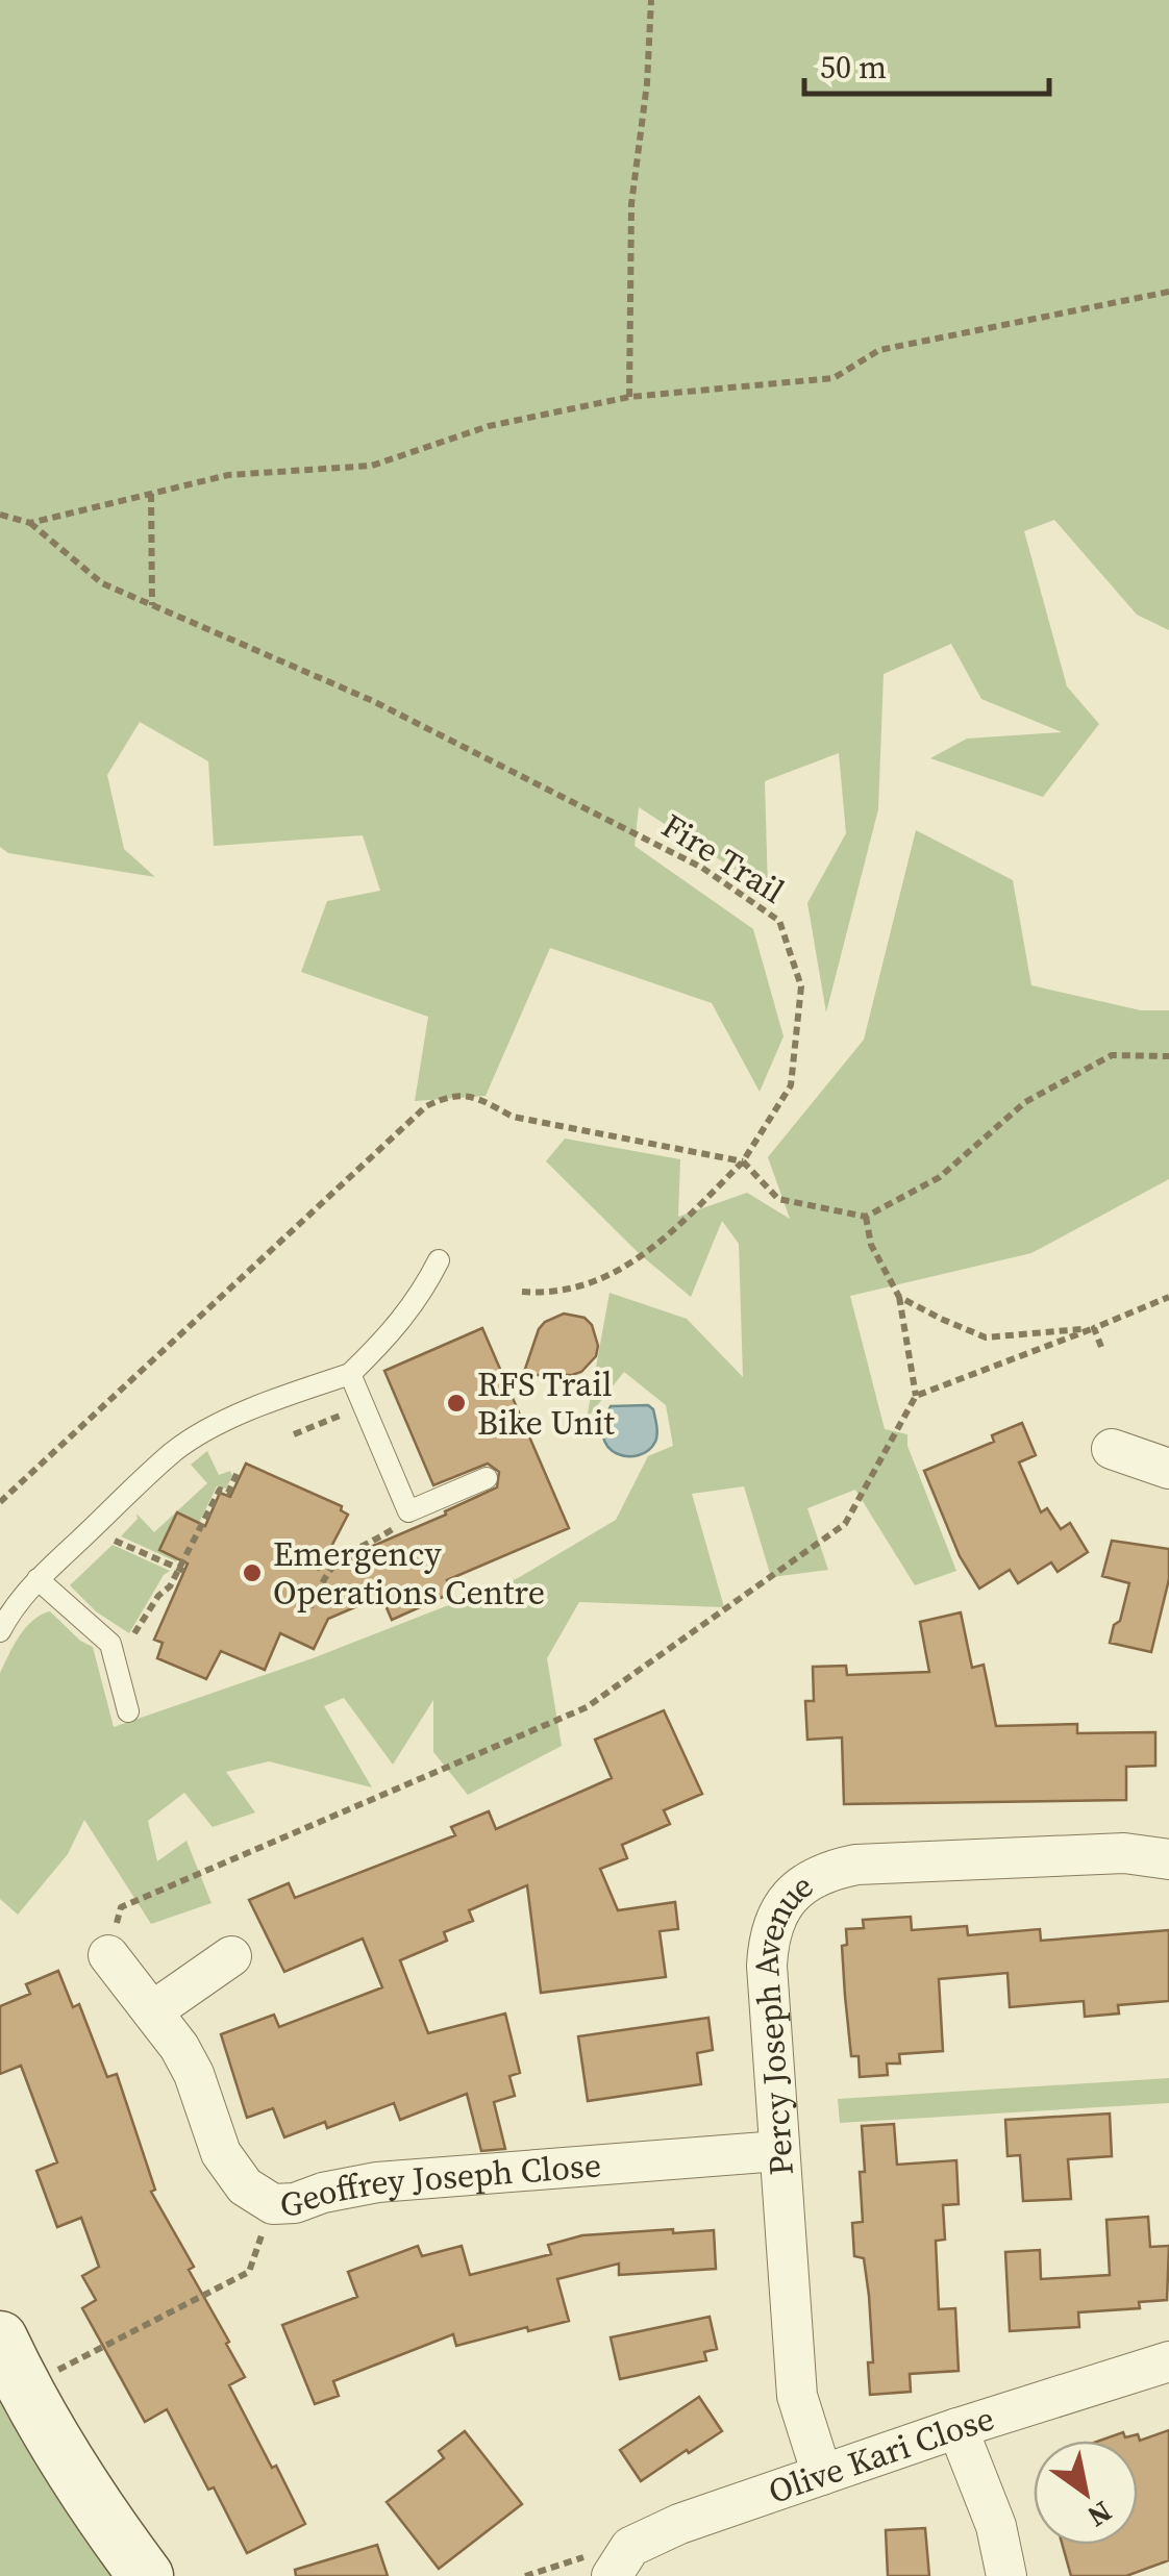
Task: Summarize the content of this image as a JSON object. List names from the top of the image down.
{
  "streets": {
    "street": ["Percy Joseph Avenue", "Geoffrey Joseph Close", "Olive Kari Close"],
    "path": ["Fire Trail"]
  },
  "crossings": [
    ["Percy Joseph Avenue", "Geoffrey Joseph Close"],
    ["Percy Joseph Avenue", "Olive Kari Close"]
  ],
  "places": ["RFS Trail Bike Unit", "Emergency Operations Centre"],
  "scale_bar": "50 m",
  "north": "bottom right"
}
